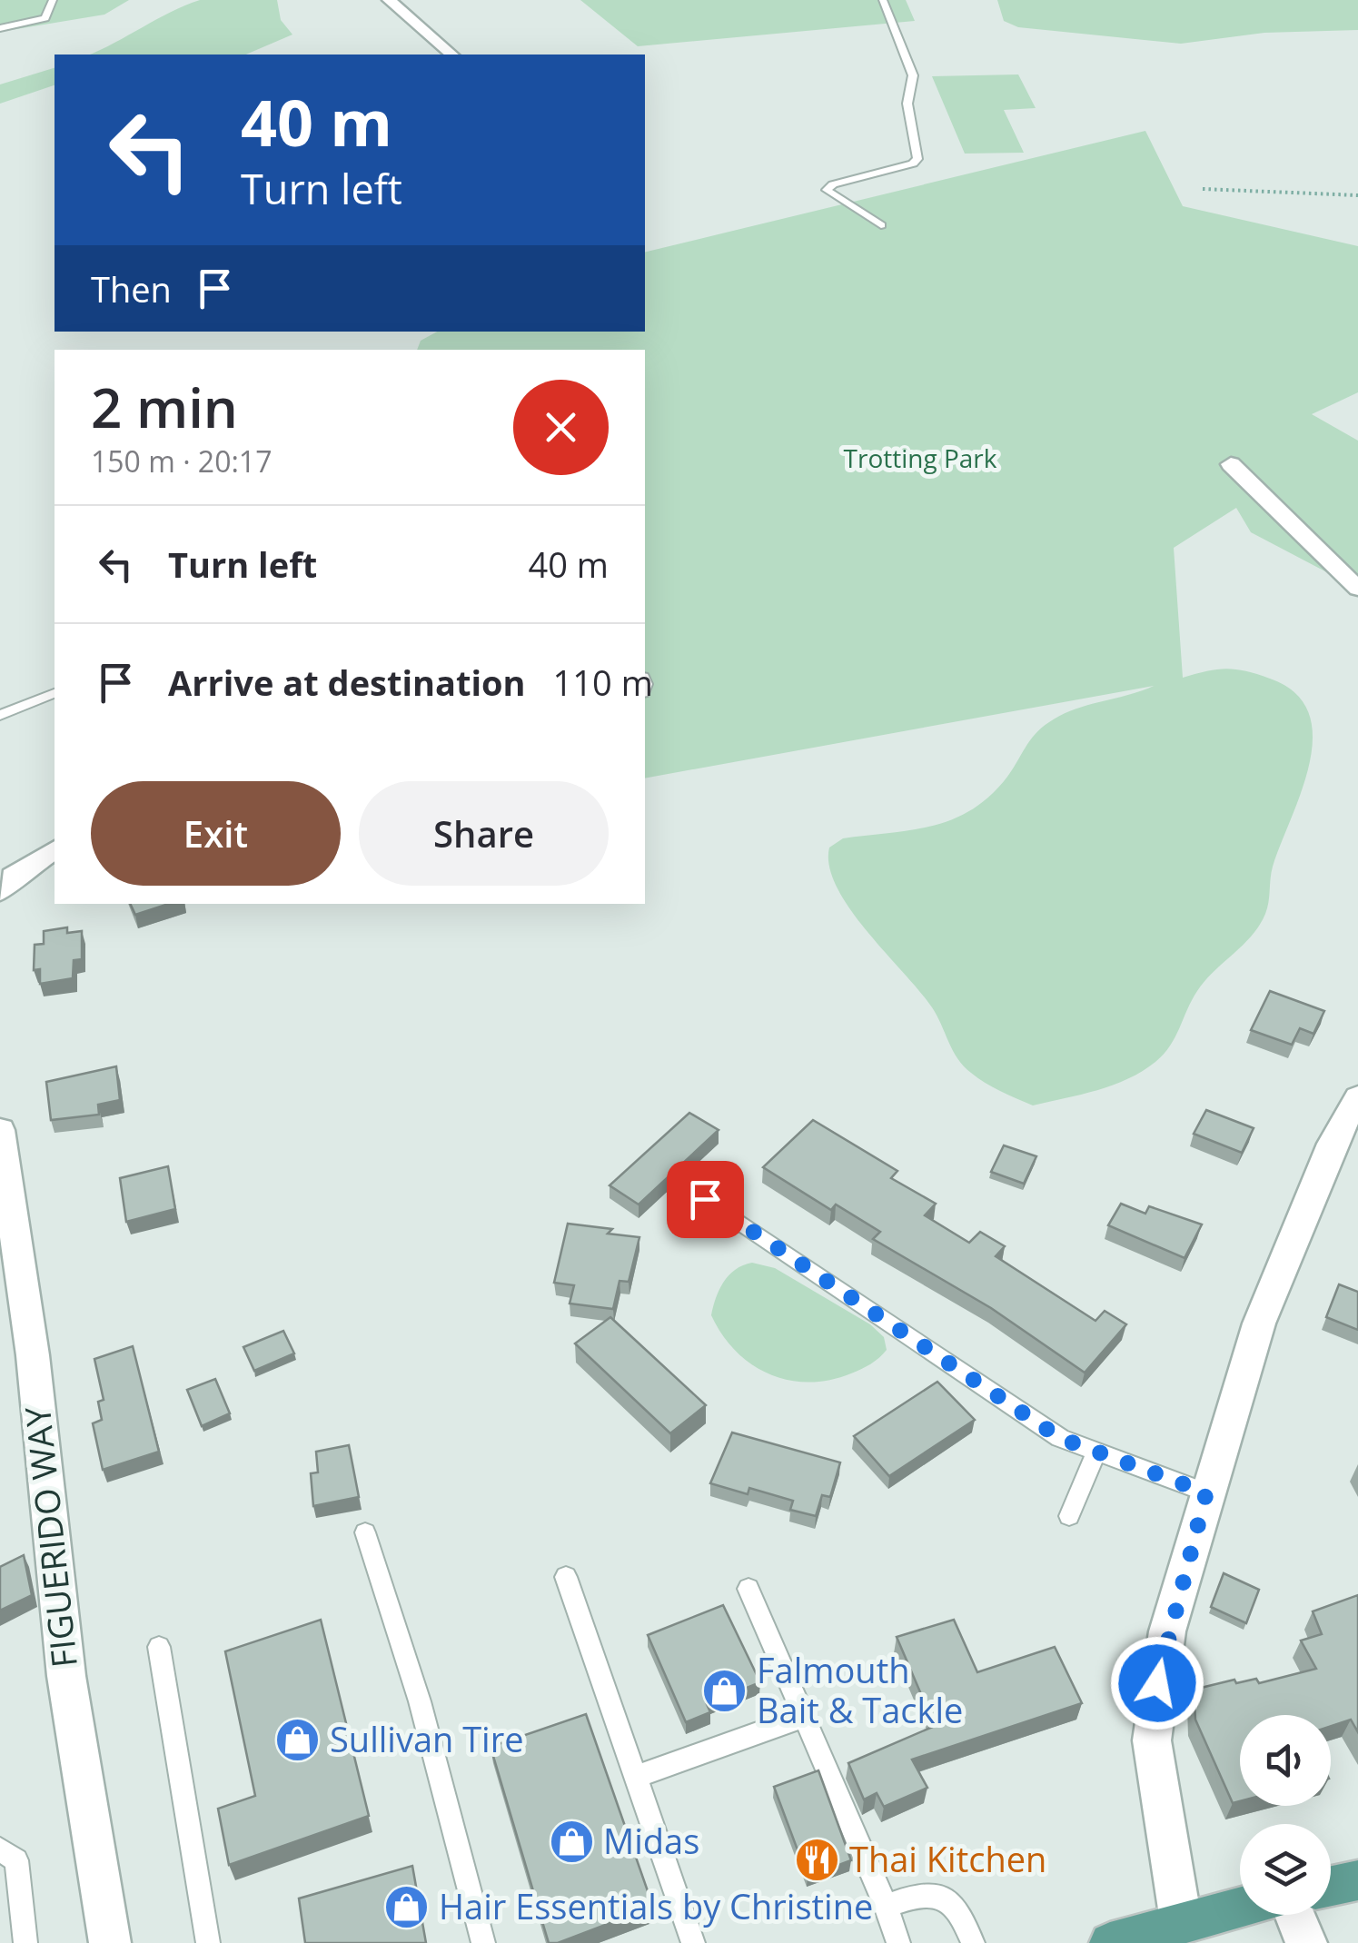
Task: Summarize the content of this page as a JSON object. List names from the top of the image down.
{
  "streets": {
    "street": ["FIGUERIDO WAY"]
  },
  "parks": ["Trotting Park"],
  "places": {
    "shop": [
      "Falmouth Bait & Tackle",
      "Sullivan Tire",
      "Midas",
      "Hair Essentials by Christine"
    ],
    "restaurant": ["Thai Kitchen"]
  },
  "page": {
    "turn": ["40 m", "Turn left"],
    "then": "Then",
    "heading": ["2 min", "150 m · 20:17"],
    "list": [
      {
        "name": "Turn left",
        "value": "40 m"
      },
      {
        "name": "Arrive at destination",
        "value": "110 m"
      }
    ],
    "buttons": ["Exit", "Share"]
  }
}
